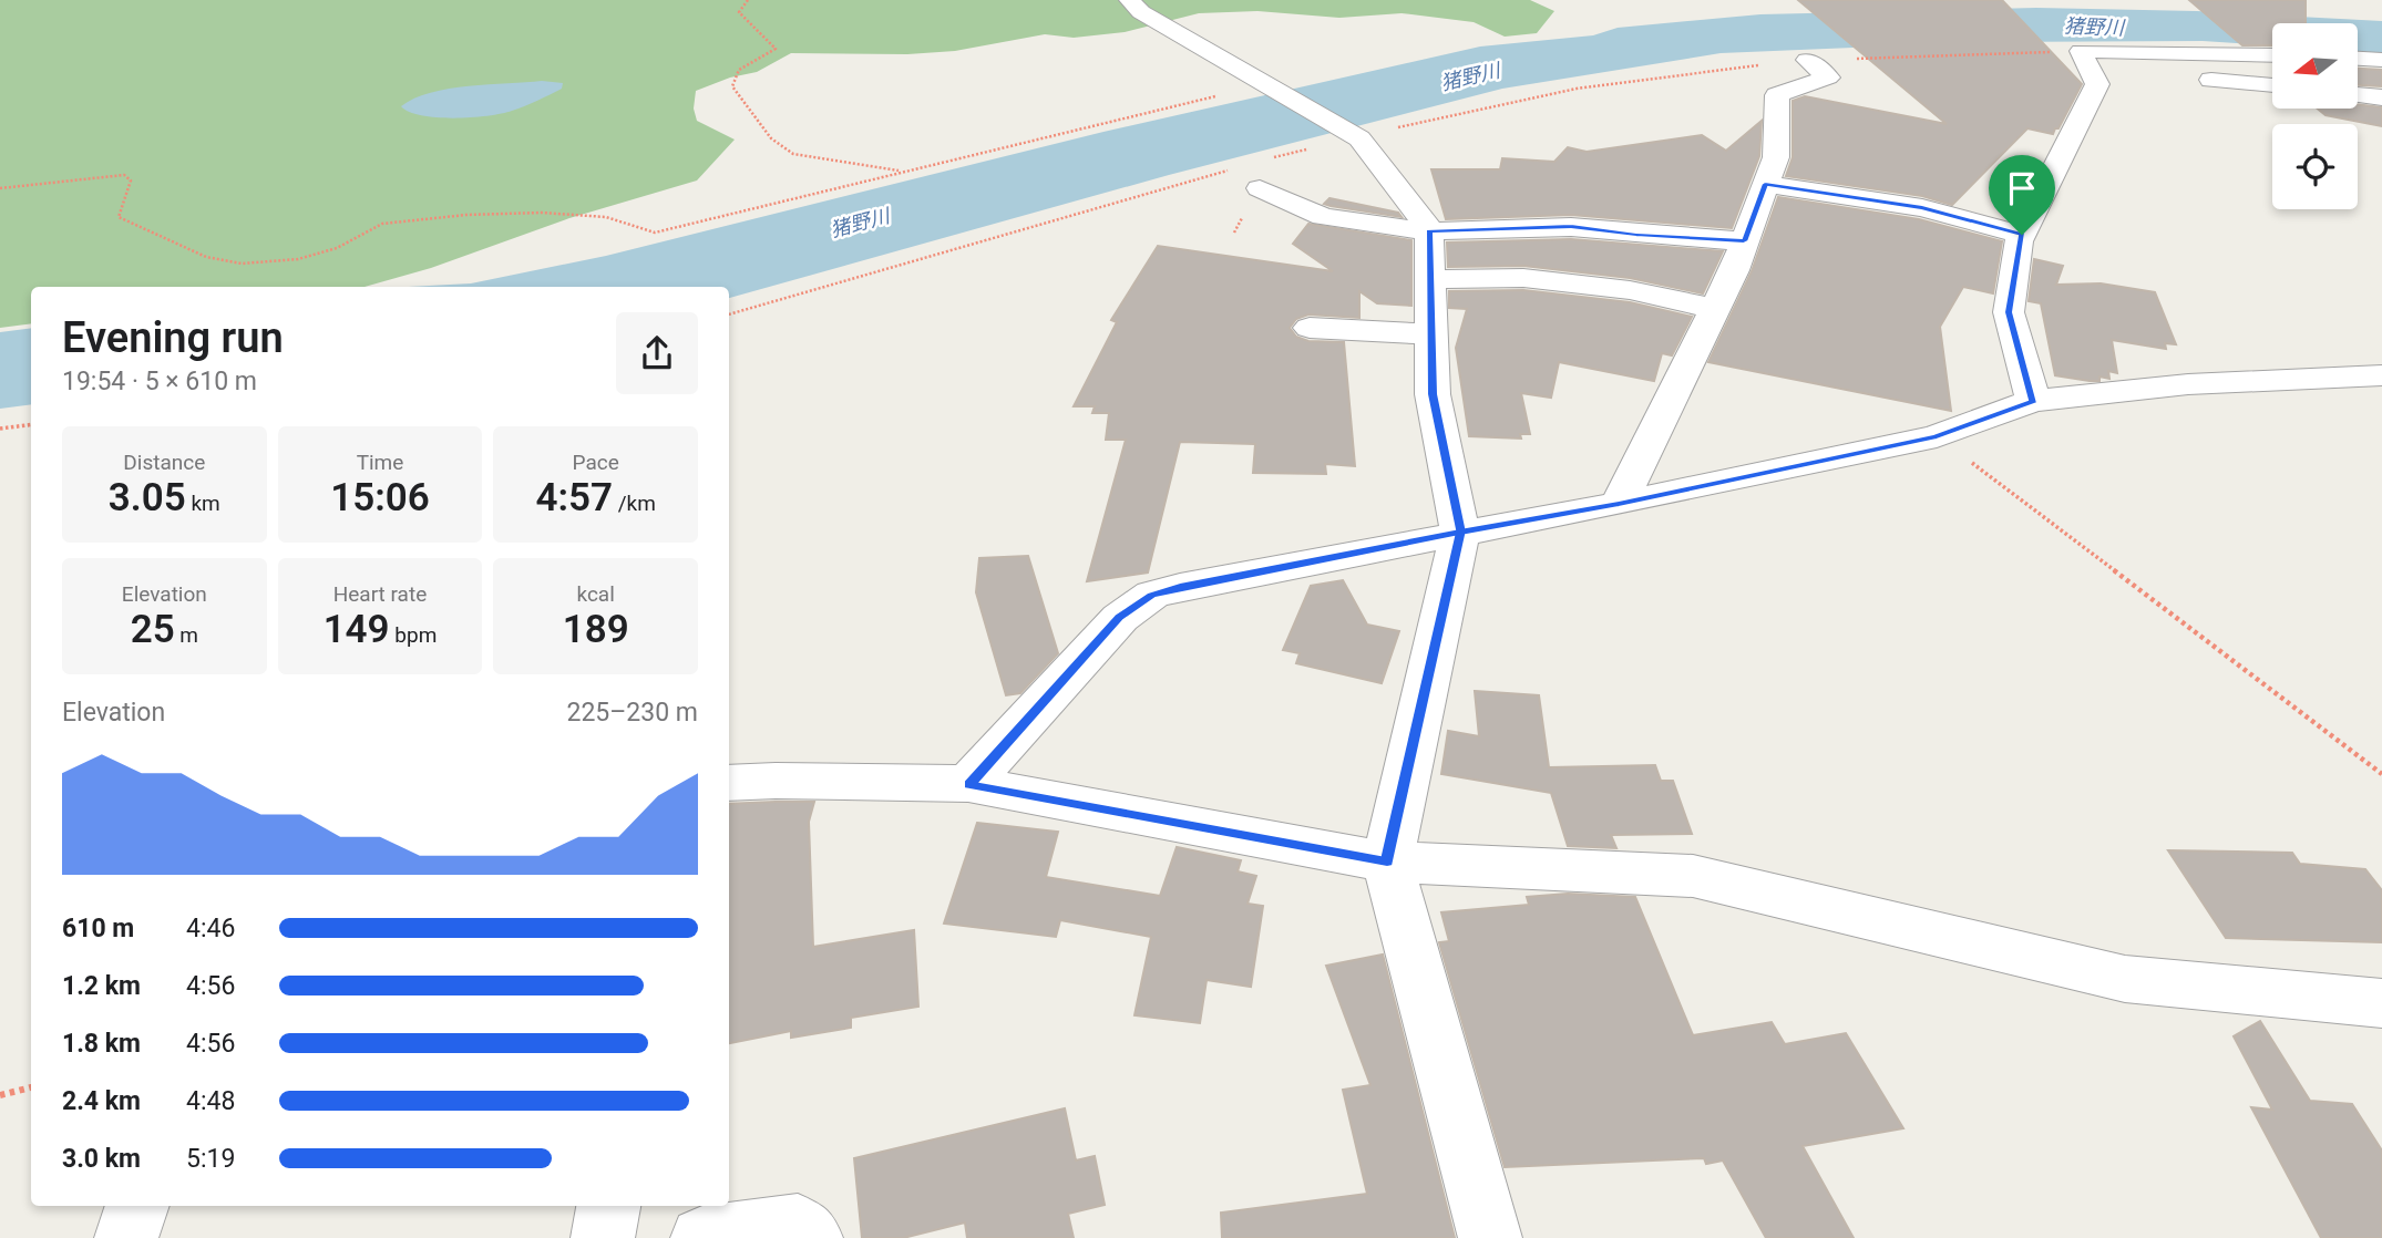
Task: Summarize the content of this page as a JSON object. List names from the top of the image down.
{
  "water": ["猪野川"],
  "north": "left",
  "page": {
    "heading": ["Evening run", "19:54 · 5 × 610 m"],
    "stats": [
      ["Distance", "3.05 km"],
      ["Time", "15:06"],
      ["Pace", "4:57 /km"],
      ["Elevation", "25 m"],
      ["Heart rate", "149 bpm"],
      ["kcal", "189"]
    ],
    "chart": ["Elevation", "225–230 m"],
    "list": [
      {
        "name": "610 m",
        "note": "4:46"
      },
      {
        "name": "1.2 km",
        "note": "4:56"
      },
      {
        "name": "1.8 km",
        "note": "4:56"
      },
      {
        "name": "2.4 km",
        "note": "4:48"
      },
      {
        "name": "3.0 km",
        "note": "5:19"
      }
    ]
  }
}
